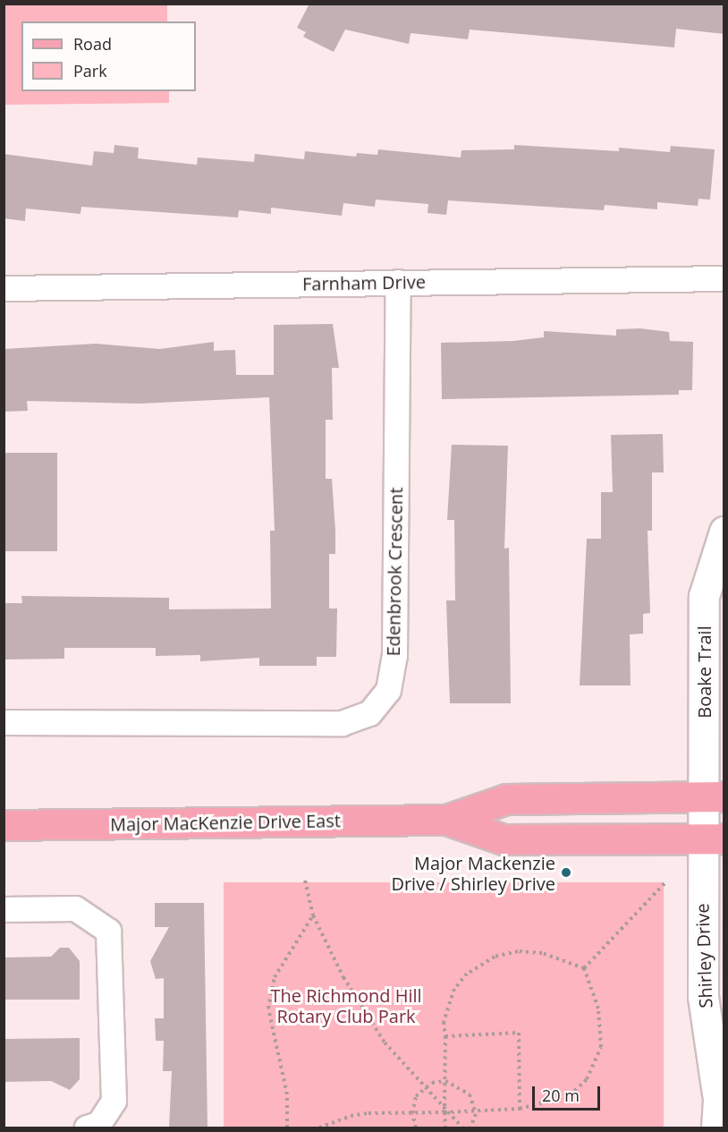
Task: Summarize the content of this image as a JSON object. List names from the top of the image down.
{
  "streets": {
    "main road": ["Major MacKenzie Drive East"],
    "street": [
      "Farnham Drive",
      "Edenbrook Crescent",
      "Boake Trail",
      "Shirley Drive"
    ]
  },
  "crossings": [
    ["Farnham Drive", "Edenbrook Crescent"],
    ["Boake Trail", "Major MacKenzie Drive East"],
    ["Boake Trail", "Shirley Drive"],
    ["Major MacKenzie Drive East", "Shirley Drive"]
  ],
  "parks": ["The Richmond Hill Rotary Club Park"],
  "places": ["Major Mackenzie Drive / Shirley Drive"],
  "legend": ["Road", "Park"],
  "scale_bar": "20 m"
}
